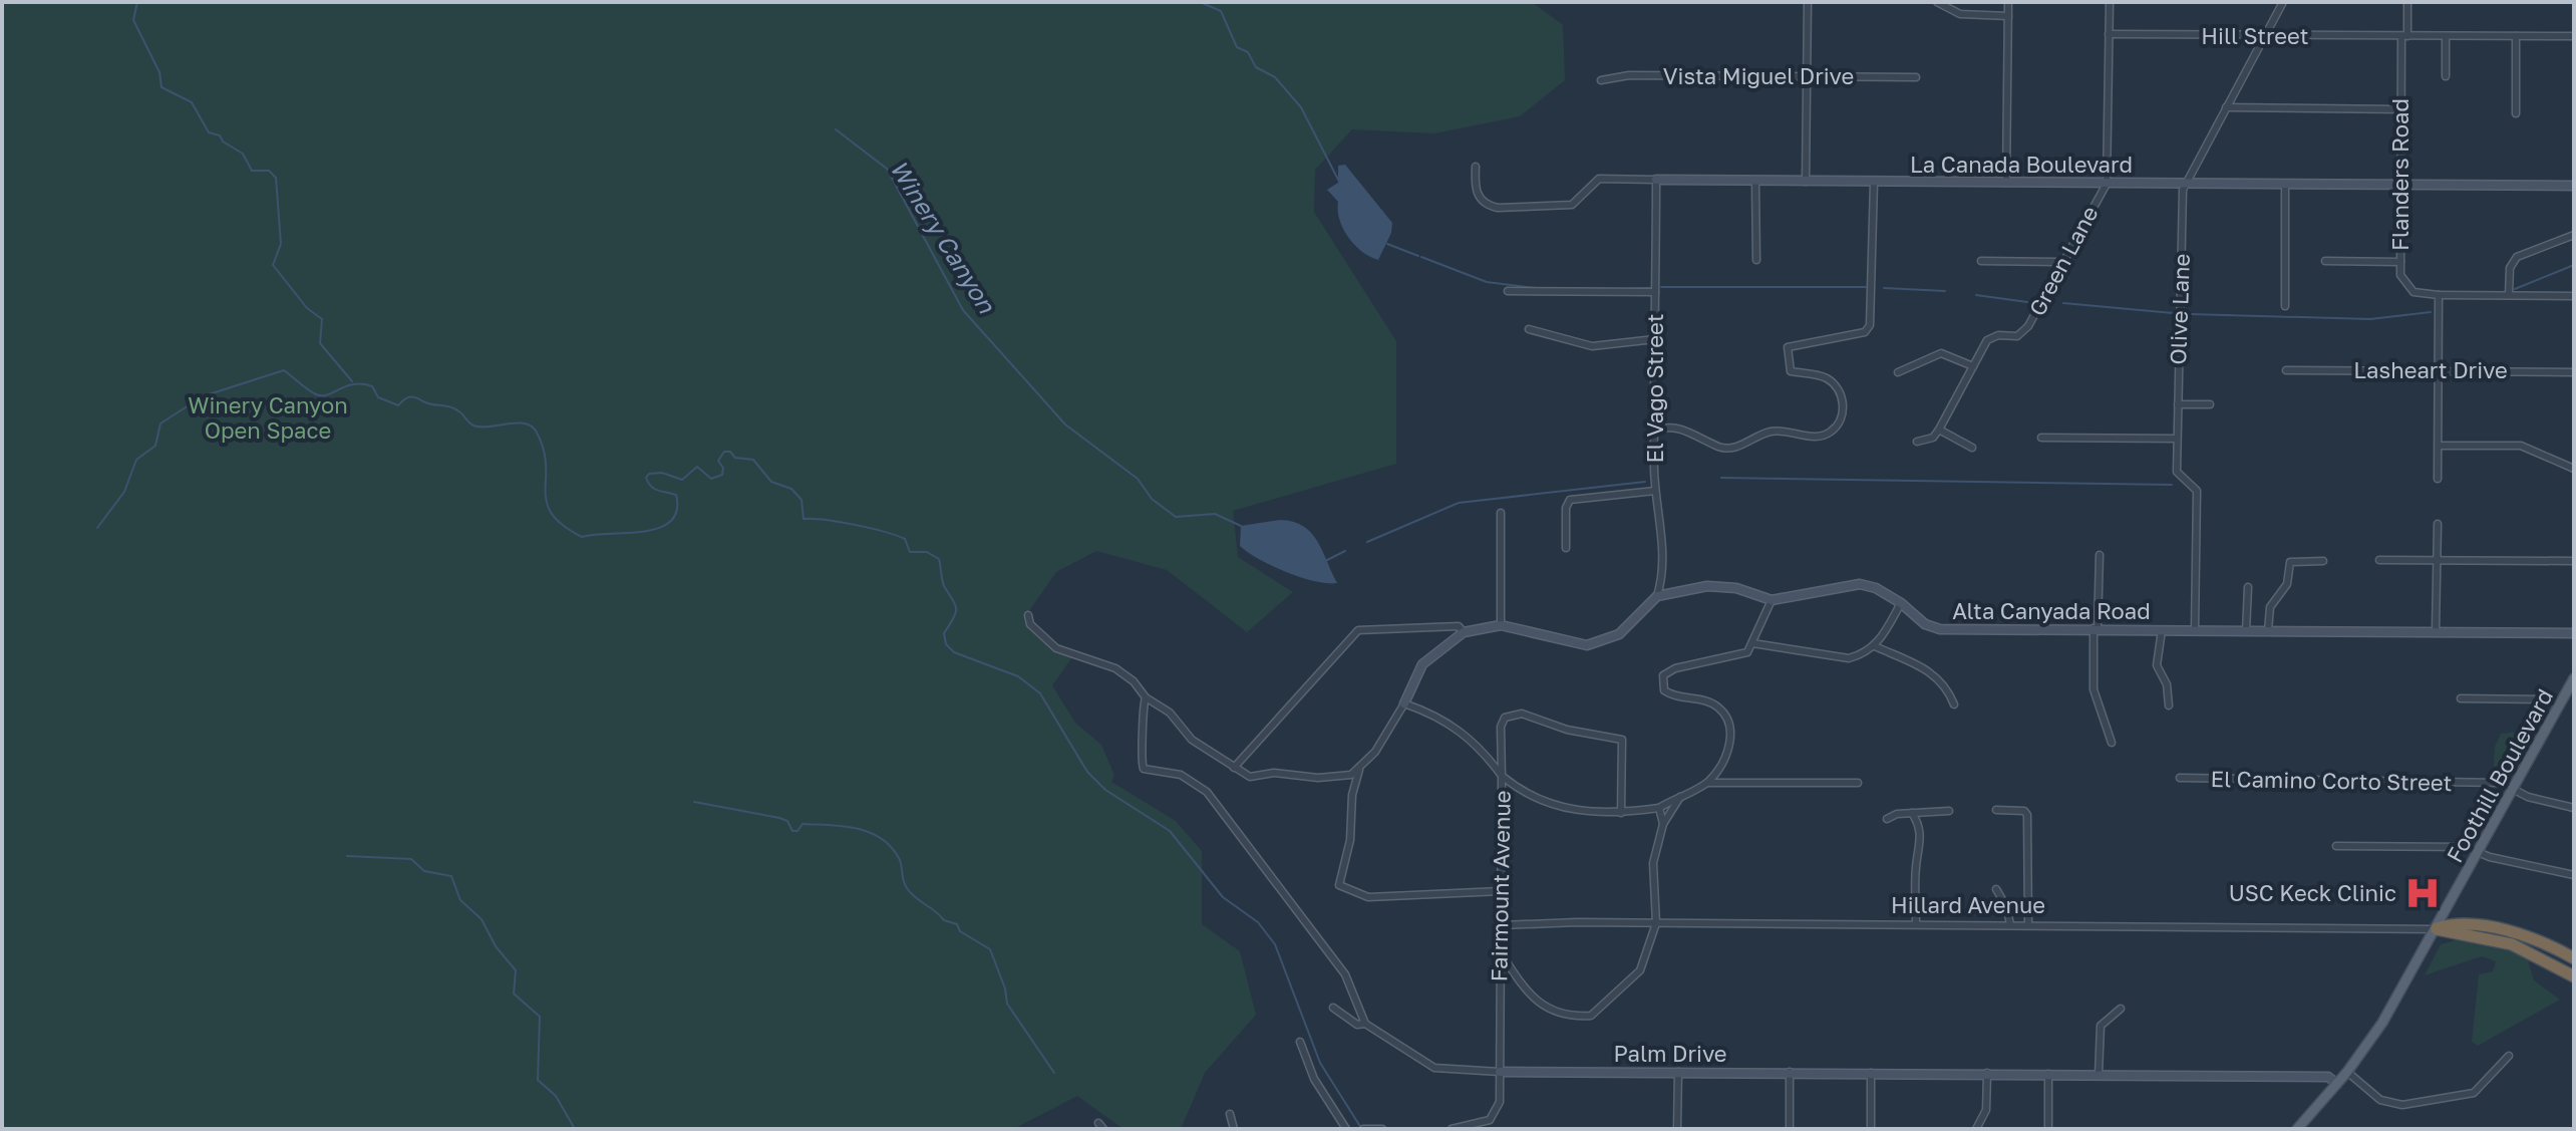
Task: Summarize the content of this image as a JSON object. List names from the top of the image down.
{
  "streets": {
    "highway": ["Hillard Avenue"],
    "main road": ["Foothill Boulevard"],
    "street": [
      "Hill Street",
      "Vista Miguel Drive",
      "La Canada Boulevard",
      "Flanders Road",
      "Green Lane",
      "Olive Lane",
      "Lasheart Drive",
      "El Vago Street",
      "Alta Canyada Road",
      "El Camino Corto Street",
      "Fairmount Avenue",
      "Palm Drive"
    ]
  },
  "crossings": [
    ["Hill Street", "Flanders Road"],
    ["Hill Street", "Green Lane"],
    ["Hill Street", "Olive Lane"],
    ["La Canada Boulevard", "Flanders Road"],
    ["La Canada Boulevard", "Green Lane"],
    ["La Canada Boulevard", "Olive Lane"],
    ["La Canada Boulevard", "El Vago Street"],
    ["Olive Lane", "Alta Canyada Road"],
    ["El Vago Street", "Alta Canyada Road"],
    ["Foothill Boulevard", "El Camino Corto Street"],
    ["Foothill Boulevard", "Hillard Avenue"],
    ["Foothill Boulevard", "Palm Drive"],
    ["Fairmount Avenue", "Hillard Avenue"],
    ["Fairmount Avenue", "Palm Drive"]
  ],
  "water": ["Winery Canyon"],
  "parks": ["Winery Canyon Open Space"],
  "places": {
    "hospital": ["USC Keck Clinic"]
  }
}
